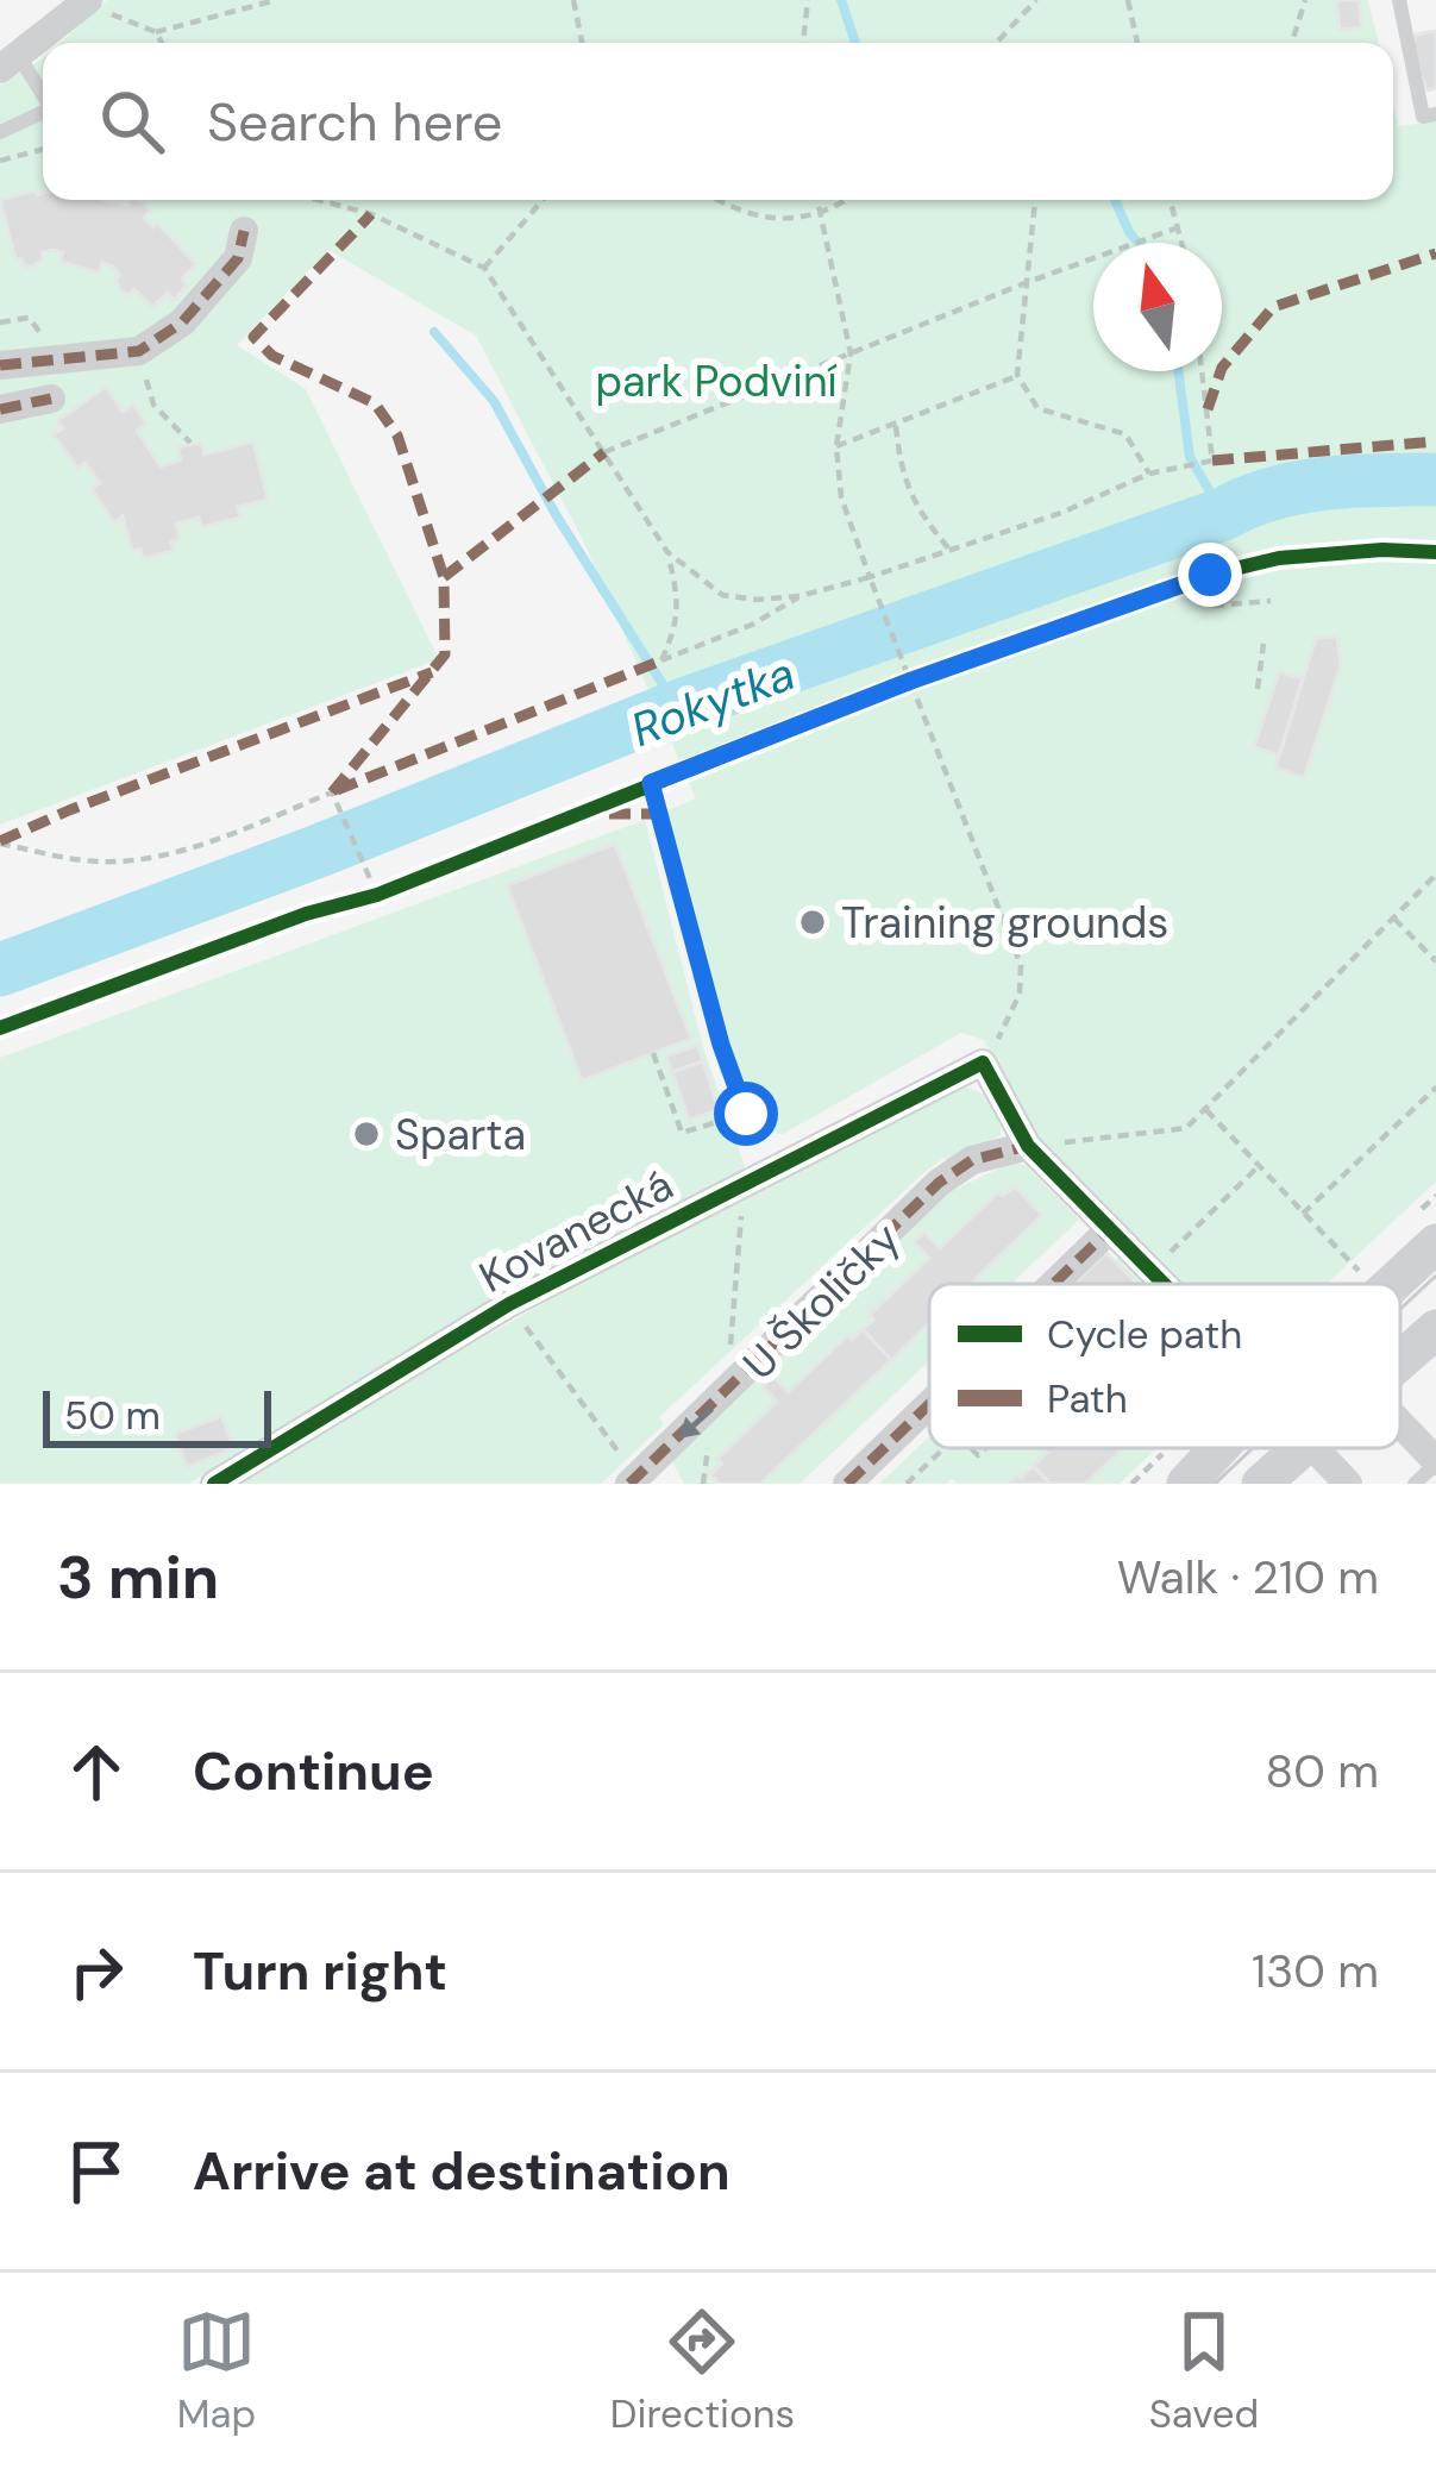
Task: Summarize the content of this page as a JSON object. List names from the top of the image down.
{
  "streets": {
    "street": ["Kovanecká", "U Školičky"]
  },
  "one_way": ["U Školičky"],
  "water": ["Rokytka"],
  "parks": ["park Podviní"],
  "places": ["Training grounds", "Sparta"],
  "legend": ["Cycle path", "Path"],
  "scale_bar": "50 m",
  "north": "top",
  "page": {
    "search": "Search here",
    "scale": "50 m",
    "heading": ["3 min", "Walk · 210 m"],
    "list": [
      ["Continue", "80 m"],
      ["Turn right", "130 m"],
      "Arrive at destination"
    ],
    "nav": ["Map", "Directions", "Saved"]
  }
}
